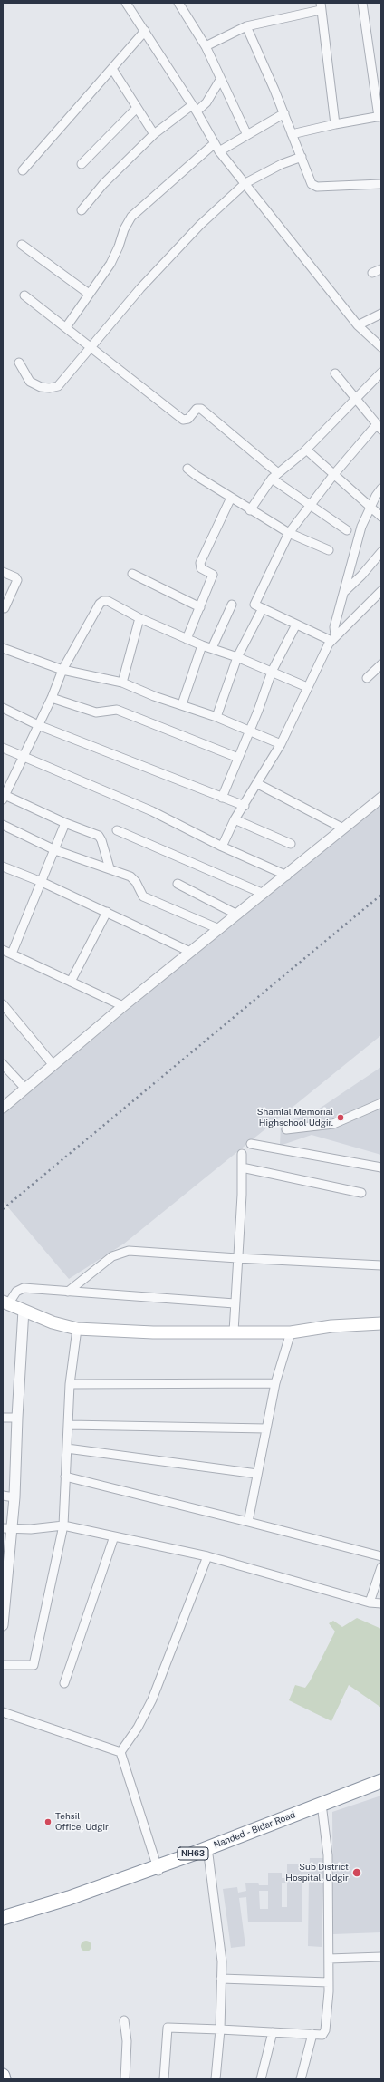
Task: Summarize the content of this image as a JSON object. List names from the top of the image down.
{
  "streets": {
    "highway": ["Nanded - Bidar Road", "NH63"]
  },
  "places": ["Shamlal Memorial Highschool Udgir.", "Tehsil Office, Udgir", "Sub District Hospital, Udgir"]
}
